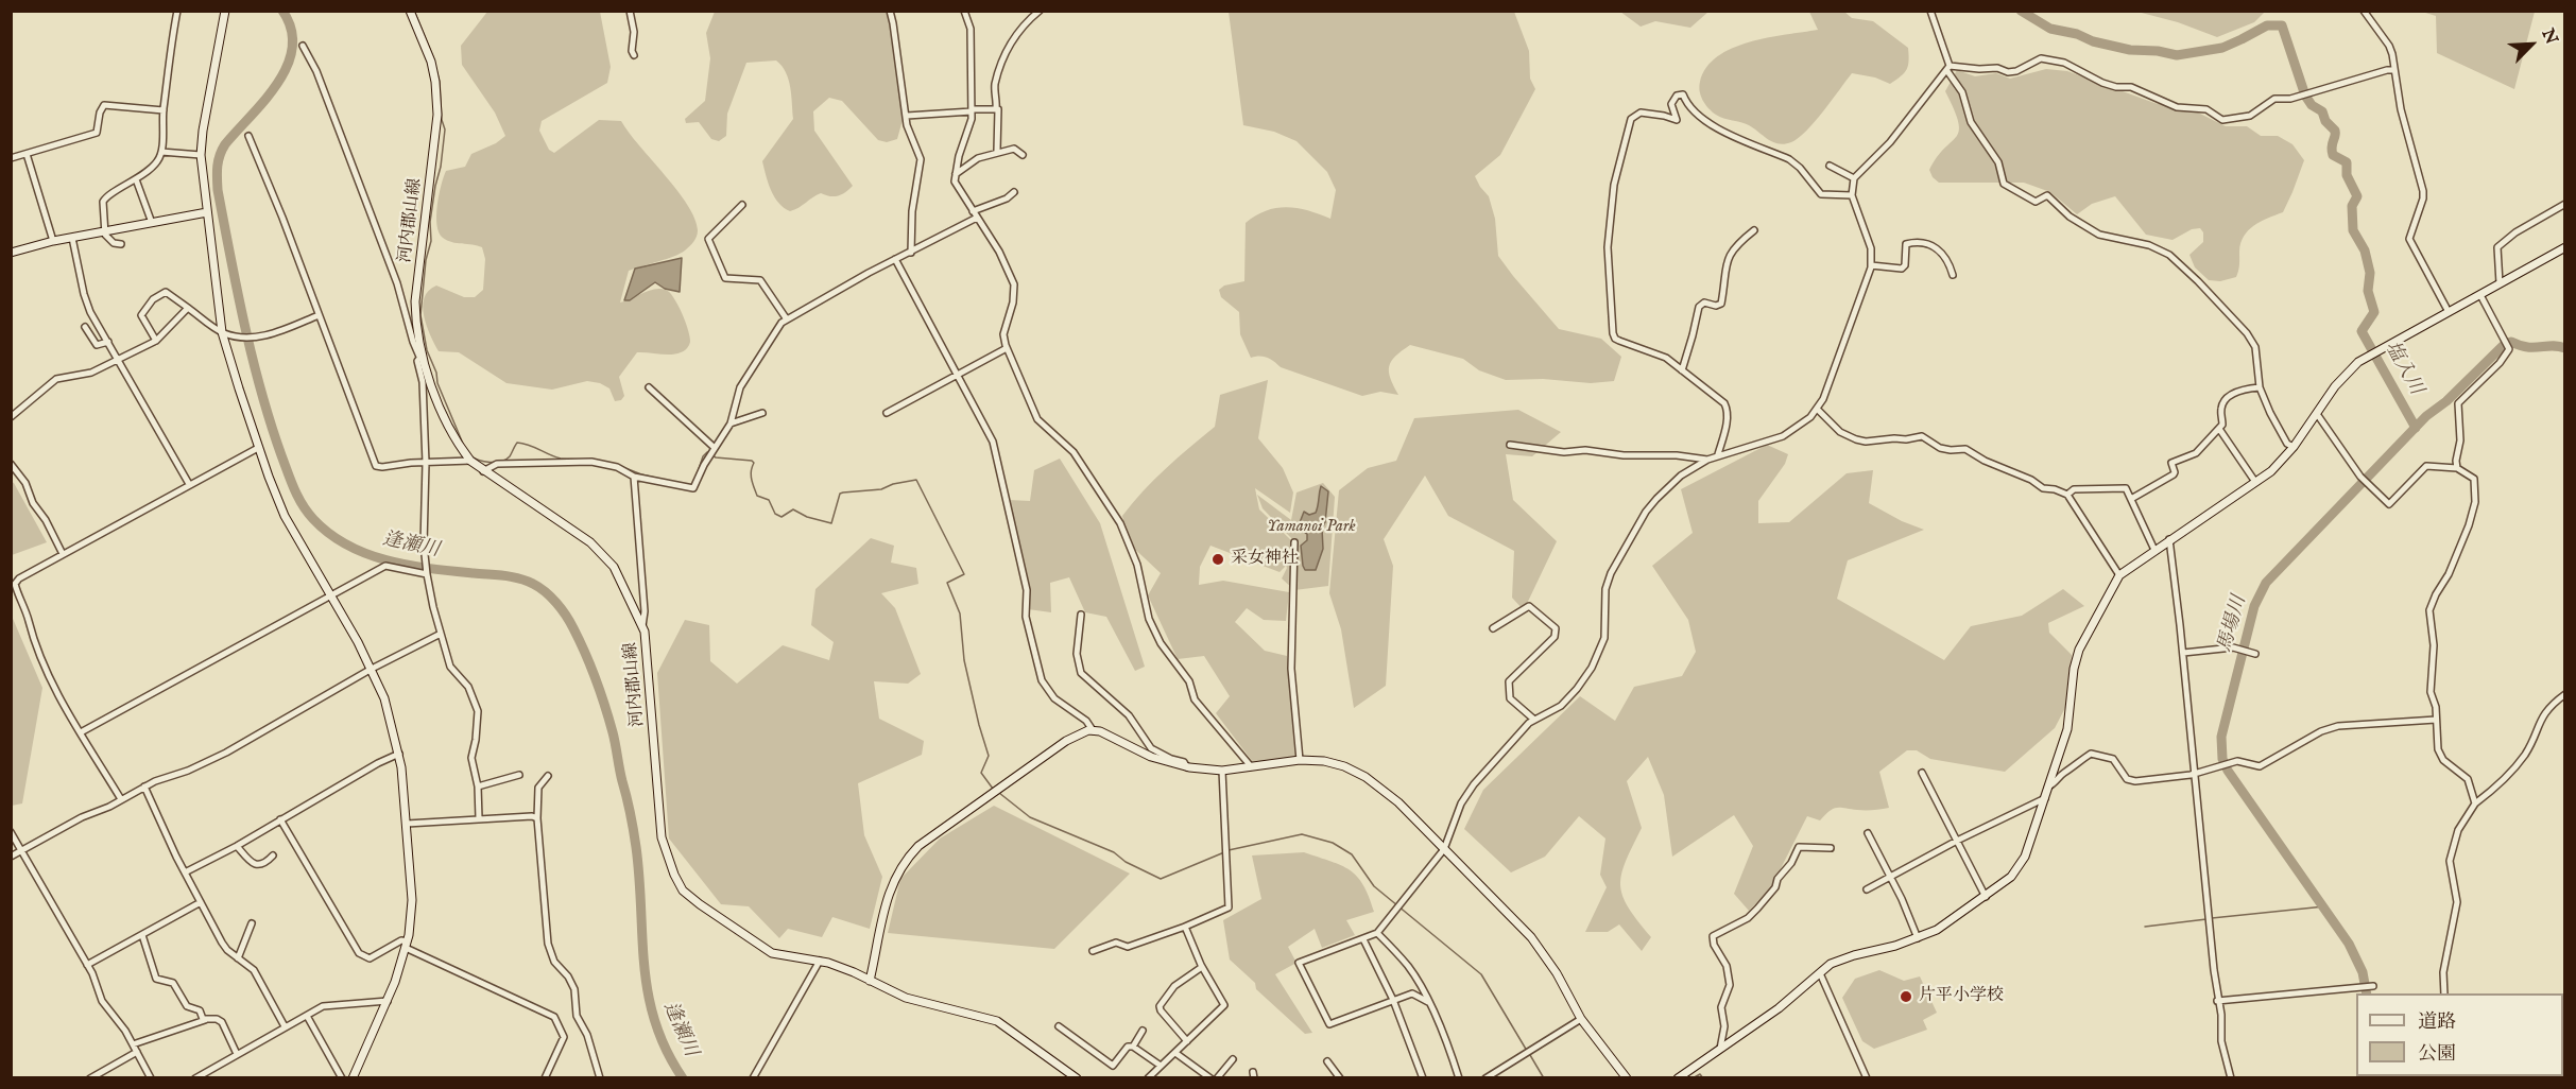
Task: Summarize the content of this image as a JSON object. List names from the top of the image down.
{
  "streets": {
    "street": ["河内郡山線"]
  },
  "water": ["塩入川", "逢瀬川", "馬場川"],
  "parks": ["Yamanoi Park"],
  "places": ["采女神社", "片平小学校"],
  "legend": ["道路", "公園"],
  "north": "top right"
}
